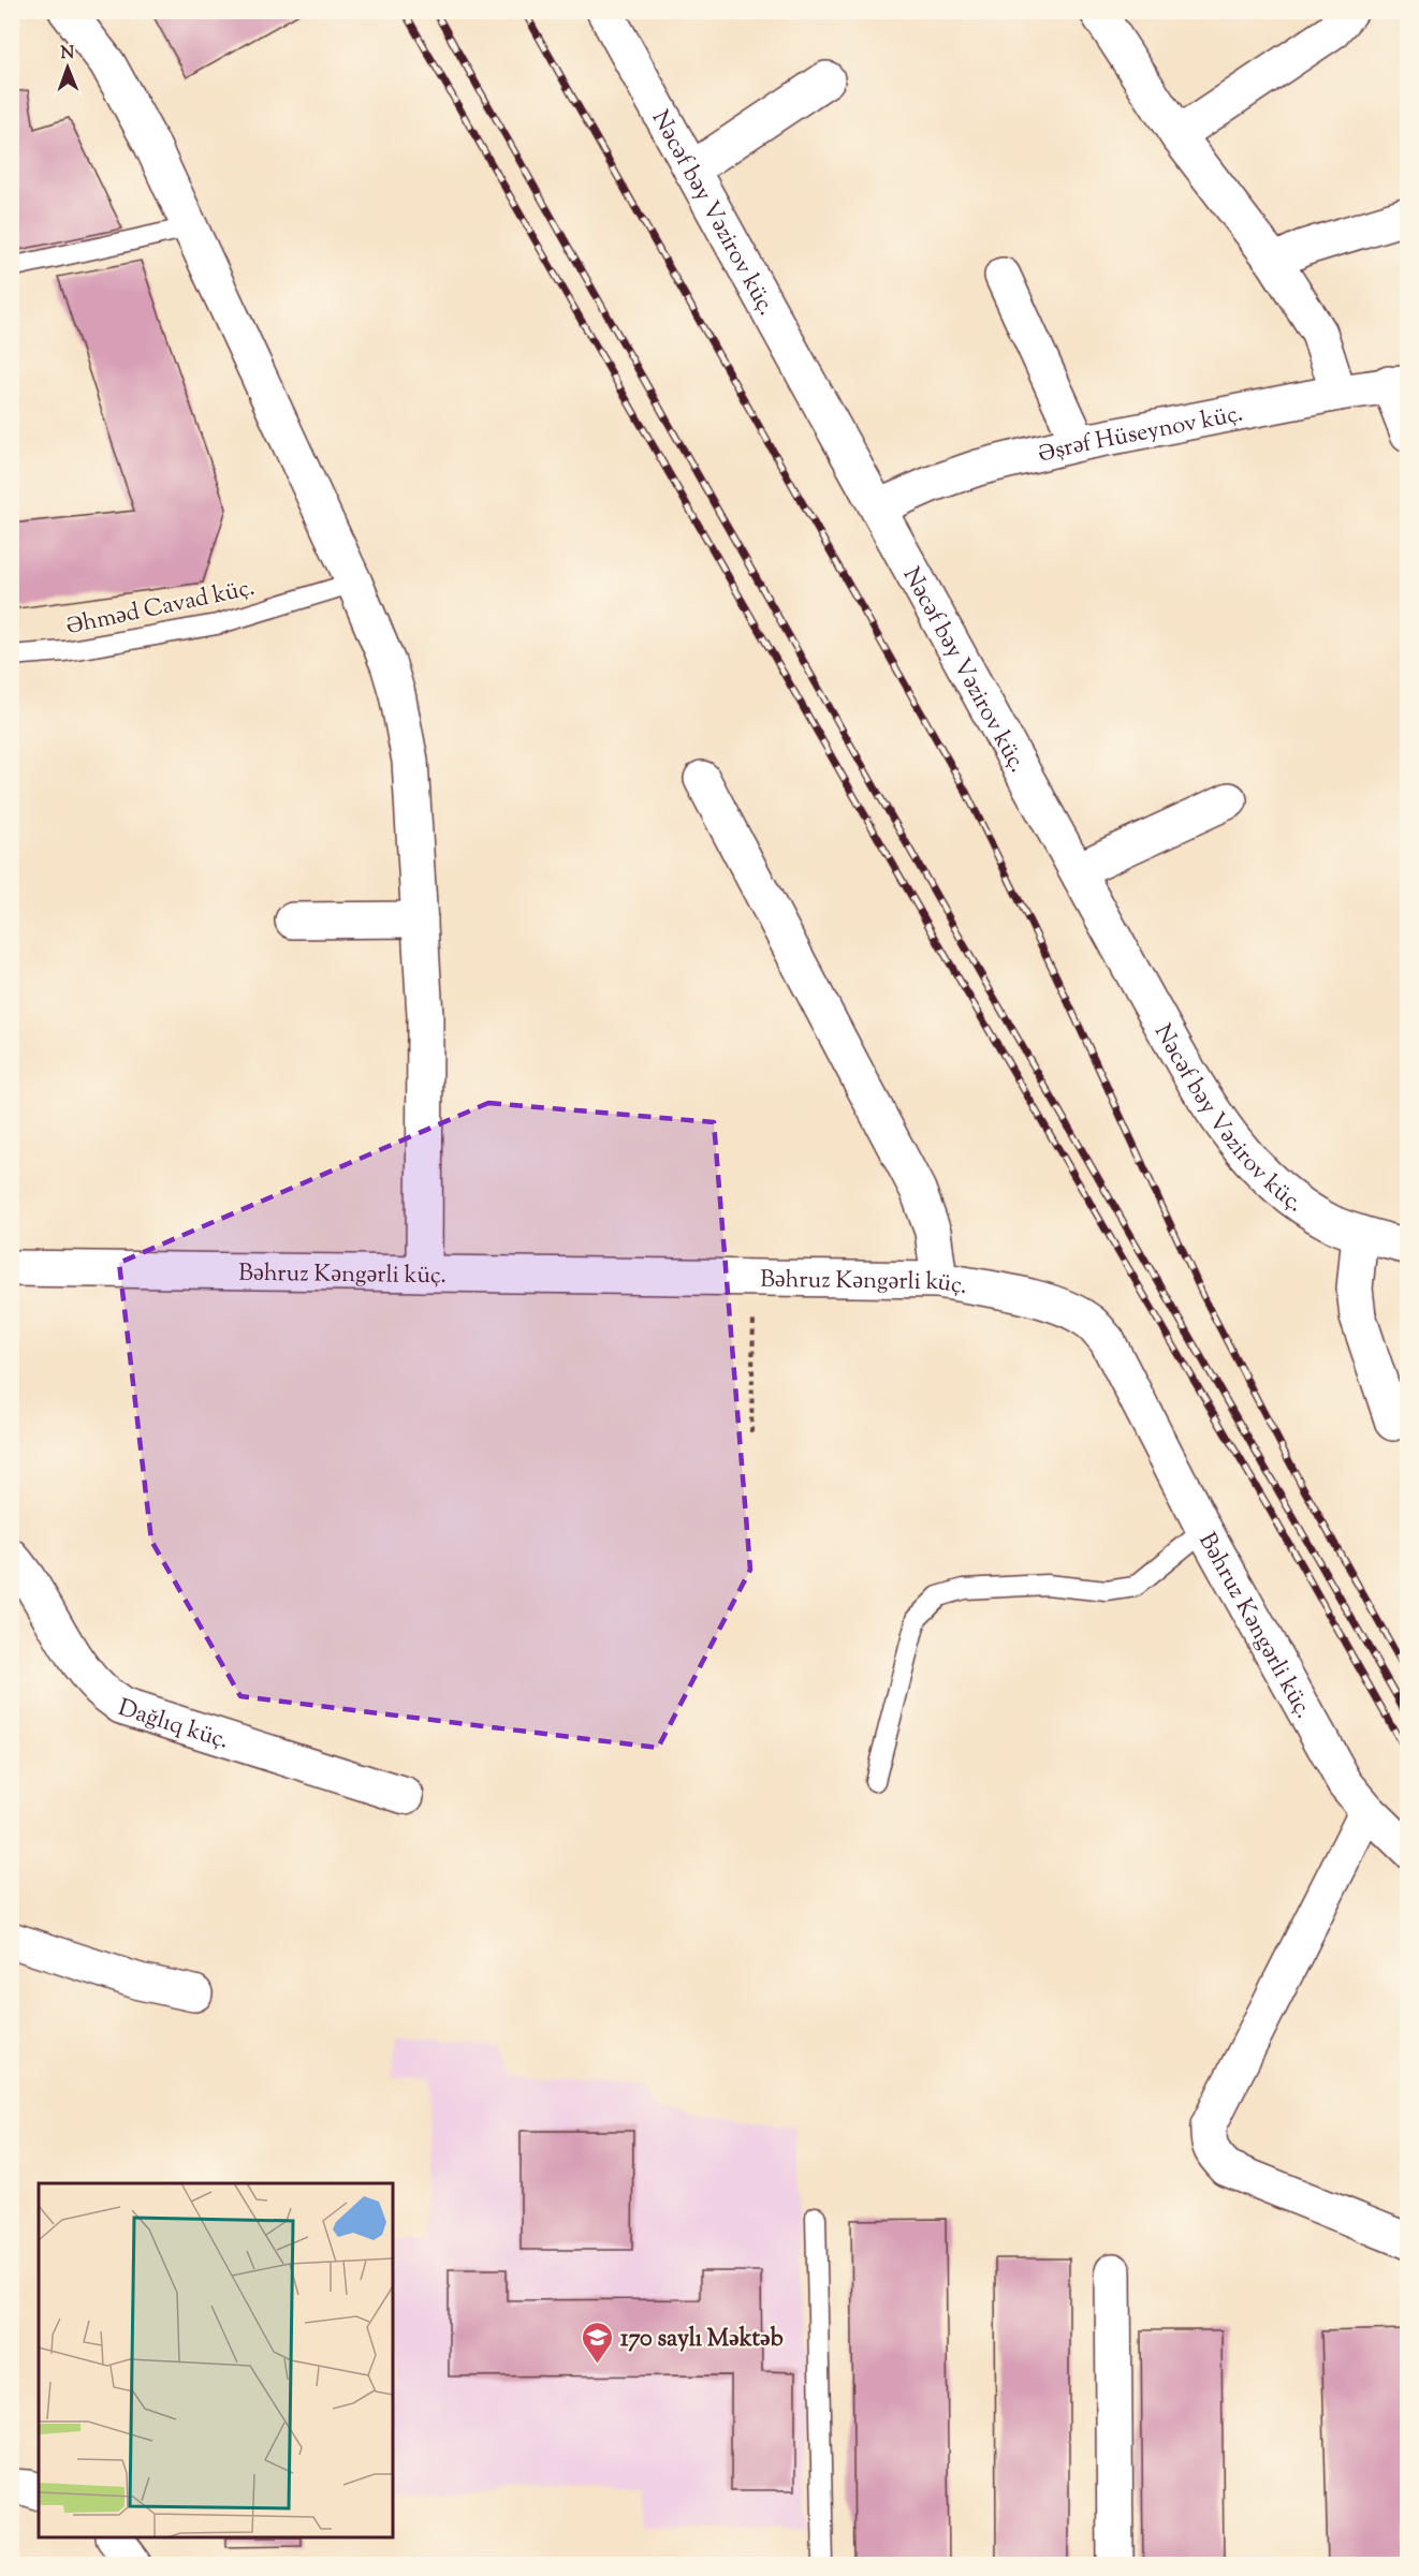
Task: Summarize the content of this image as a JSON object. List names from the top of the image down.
{
  "streets": {
    "street": [
      "Nəcəf bəy Vəzirov küç.",
      "Əşrəf Hüseynov küç.",
      "Bəhruz Kəngərli küç.",
      "Dağlıq küç."
    ],
    "lane": ["Əhməd Cavad küç."]
  },
  "crossings": [
    ["Nəcəf bəy Vəzirov küç.", "Əşrəf Hüseynov küç."]
  ],
  "places": {
    "school or university": ["170 saylı Məktəb"]
  },
  "north": "top"
}
